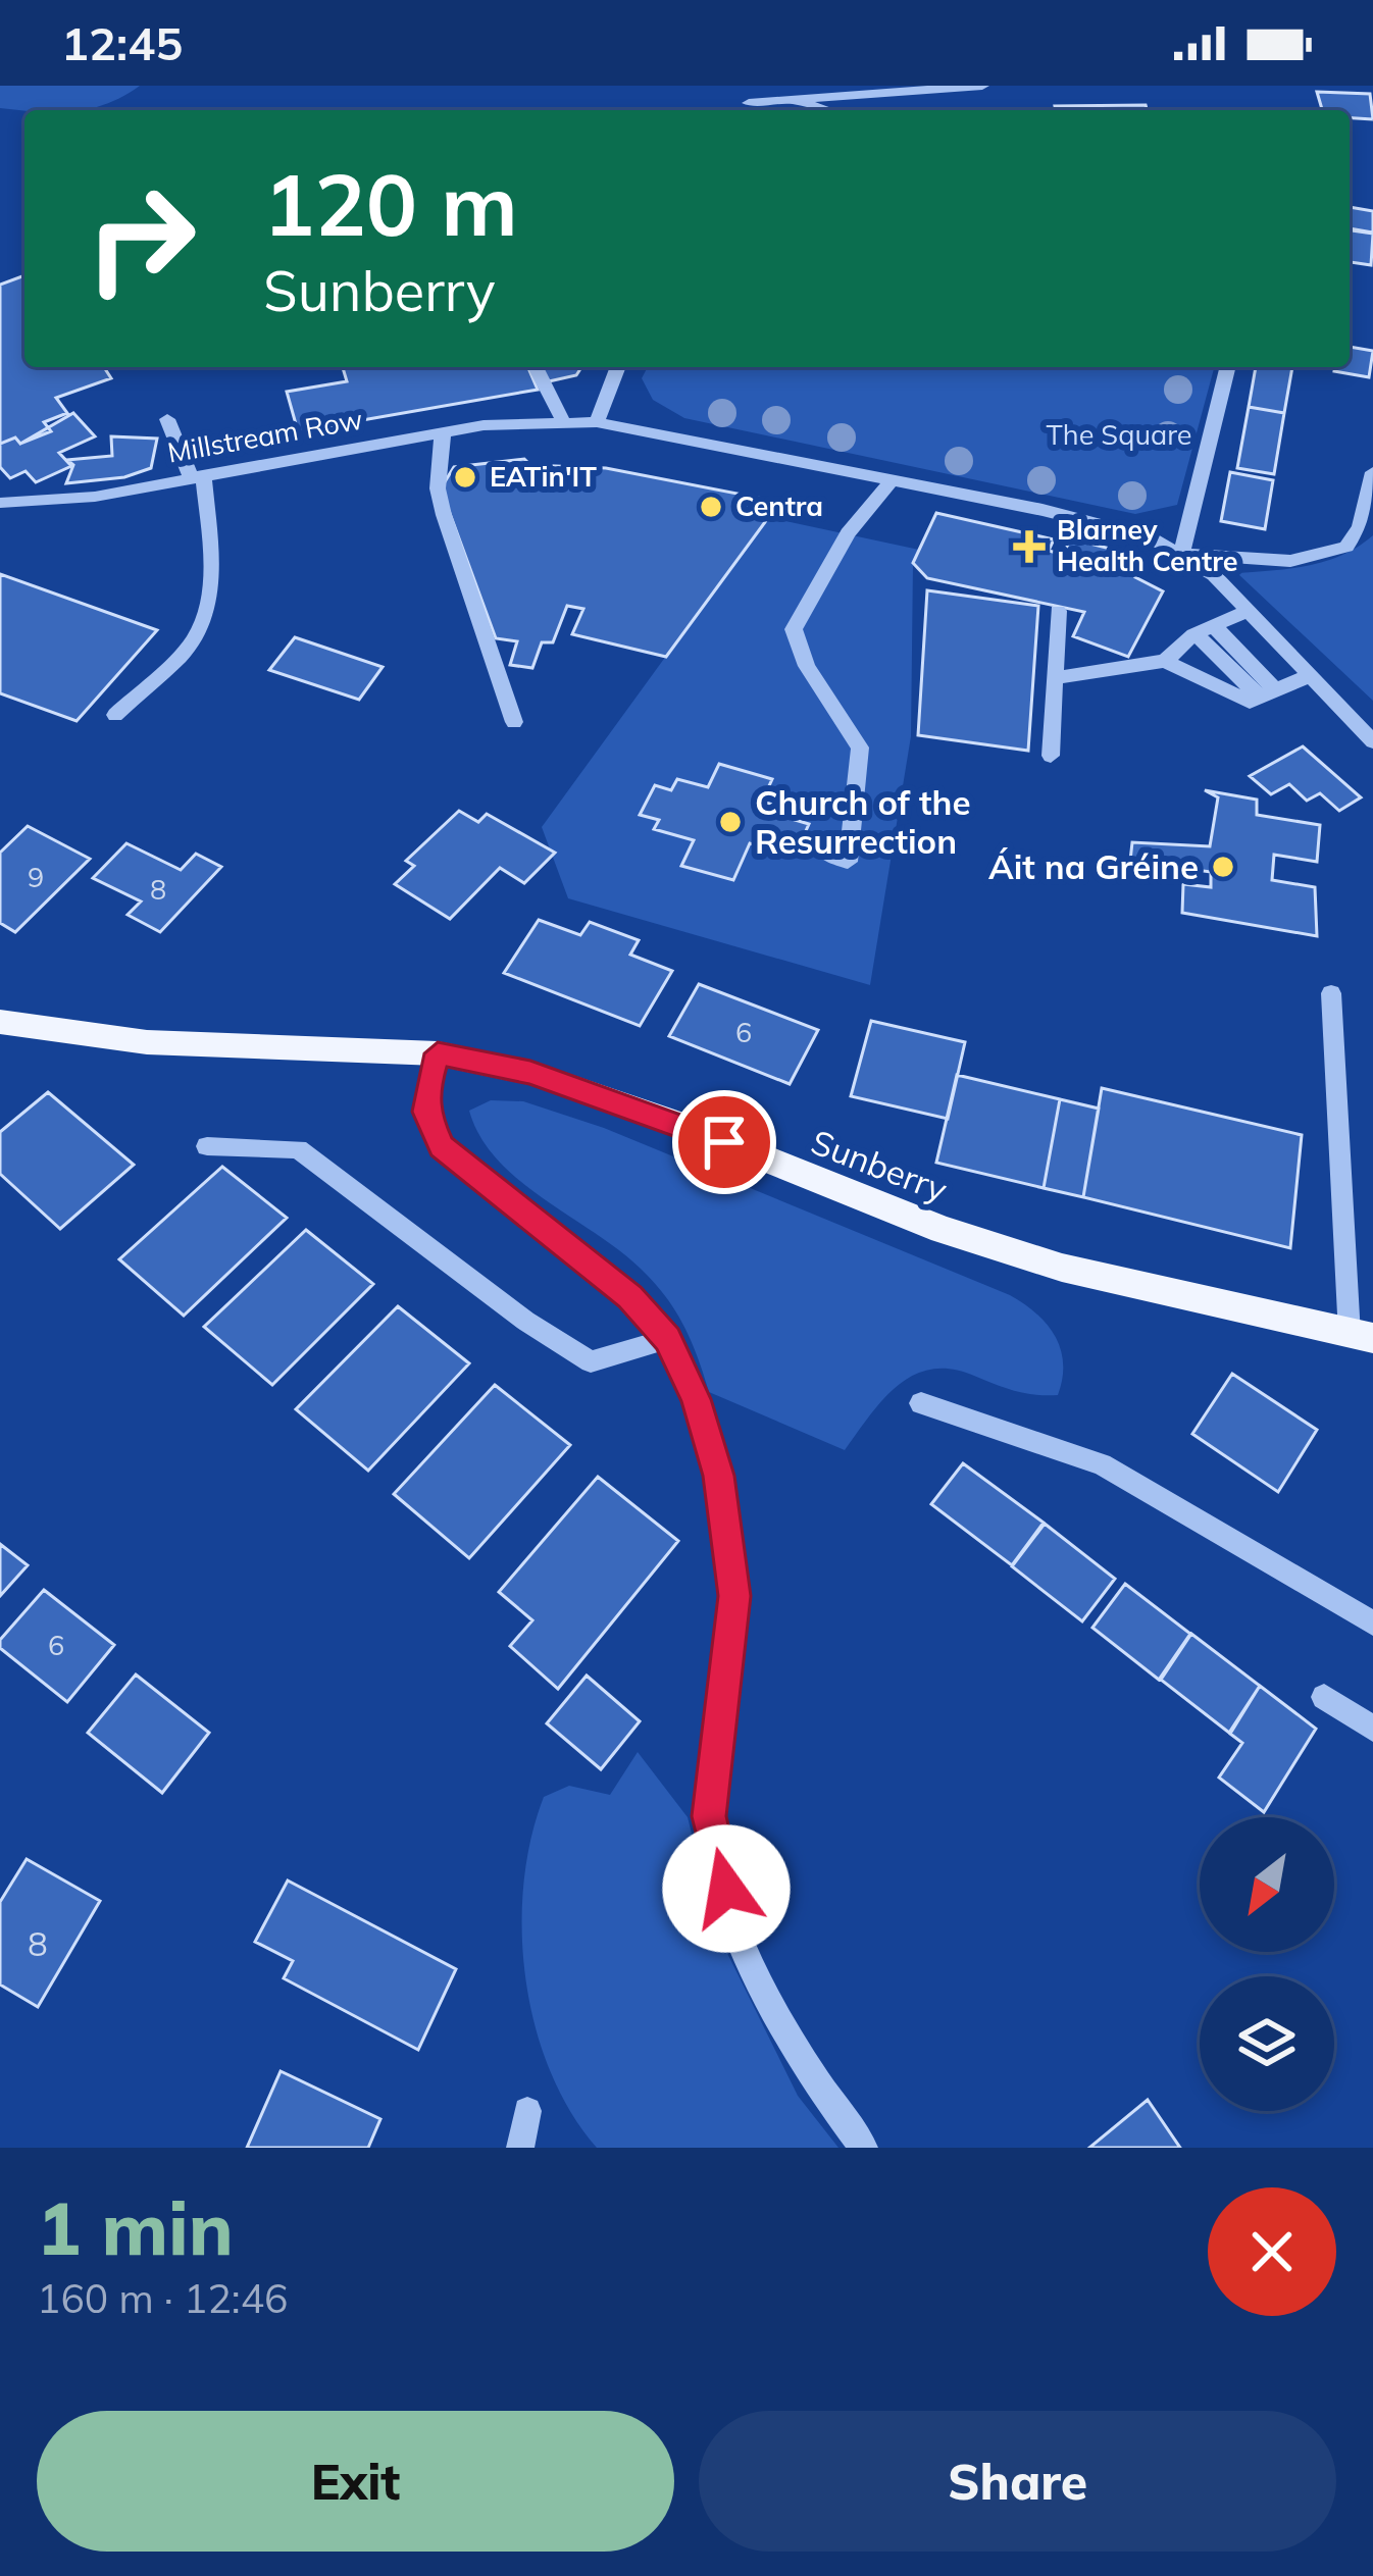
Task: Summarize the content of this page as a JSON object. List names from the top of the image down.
{
  "streets": {
    "main road": ["Sunberry"],
    "street": ["Millstream Row"]
  },
  "parks": ["The Square"],
  "places": {
    "other": [
      "EATin'IT",
      "Centra",
      "Church of the Resurrection",
      "Áit na Gréine"
    ],
    "health": ["Blarney Health Centre"]
  },
  "house_numbers": [
    "9",
    "8",
    "6",
    "6",
    "8"
  ],
  "north": "bottom left",
  "page": {
    "status": "12:45",
    "turn": ["120 m", "Sunberry"],
    "heading": ["1 min", "160 m · 12:46"],
    "buttons": ["Exit", "Share"]
  }
}
